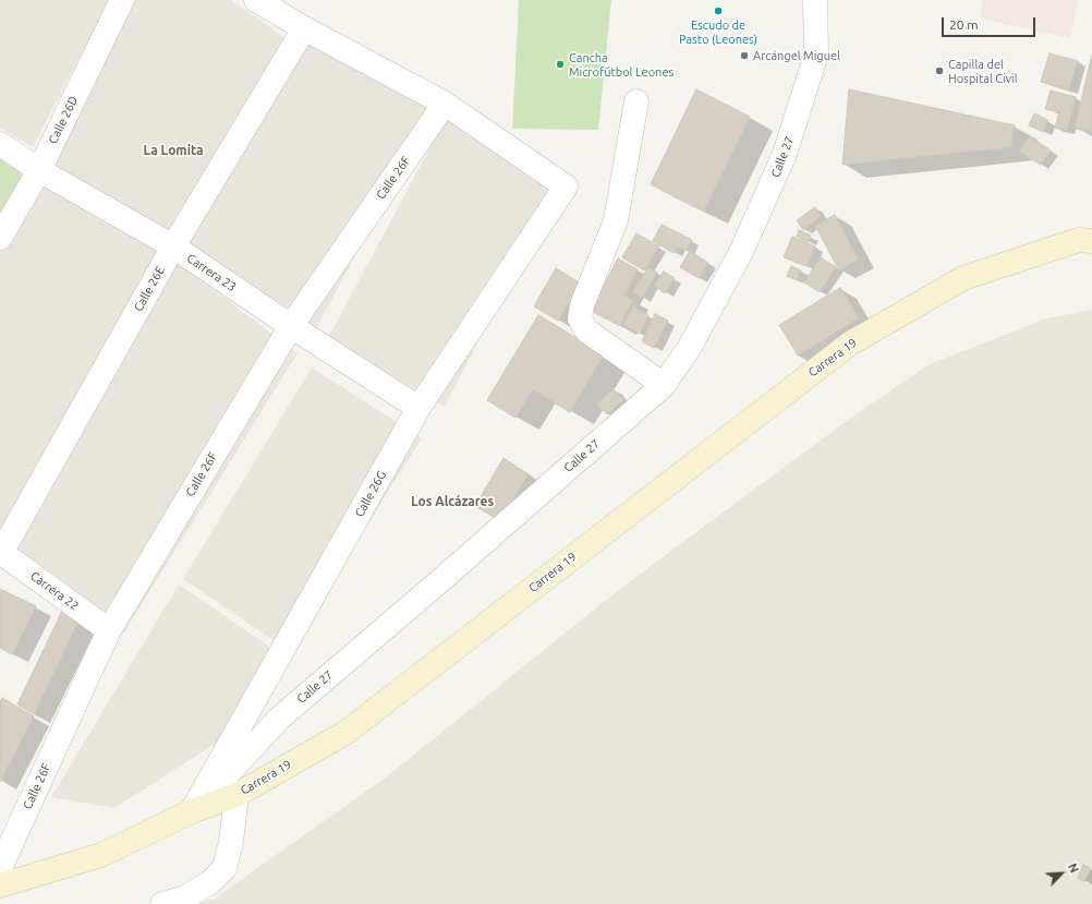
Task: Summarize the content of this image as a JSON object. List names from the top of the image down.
{
  "streets": {
    "street": [
      "Calle 26D",
      "Calle 27",
      "Calle 26F",
      "Carrera 23",
      "Calle 26E",
      "Carrera 19",
      "Calle 26G",
      "Carrera 22"
    ]
  },
  "crossings": [
    ["Calle 26D", "Carrera 23"],
    ["Calle 27", "Carrera 19"],
    ["Calle 27", "Calle 26G"],
    ["Calle 26F", "Carrera 23"],
    ["Calle 26F", "Calle 26G"],
    ["Calle 26F", "Carrera 22"],
    ["Carrera 23", "Calle 26E"],
    ["Carrera 23", "Calle 26G"],
    ["Calle 26E", "Carrera 22"],
    ["Carrera 19", "Calle 26G"]
  ],
  "districts": ["La Lomita", "Los Alcázares"],
  "places": [
    "Escudo de Pasto (Leones)",
    "Arcángel Miguel",
    "Cancha Microfútbol Leones",
    "Capilla del Hospital Civil"
  ],
  "scale_bar": "20 m",
  "north": "top right"
}
